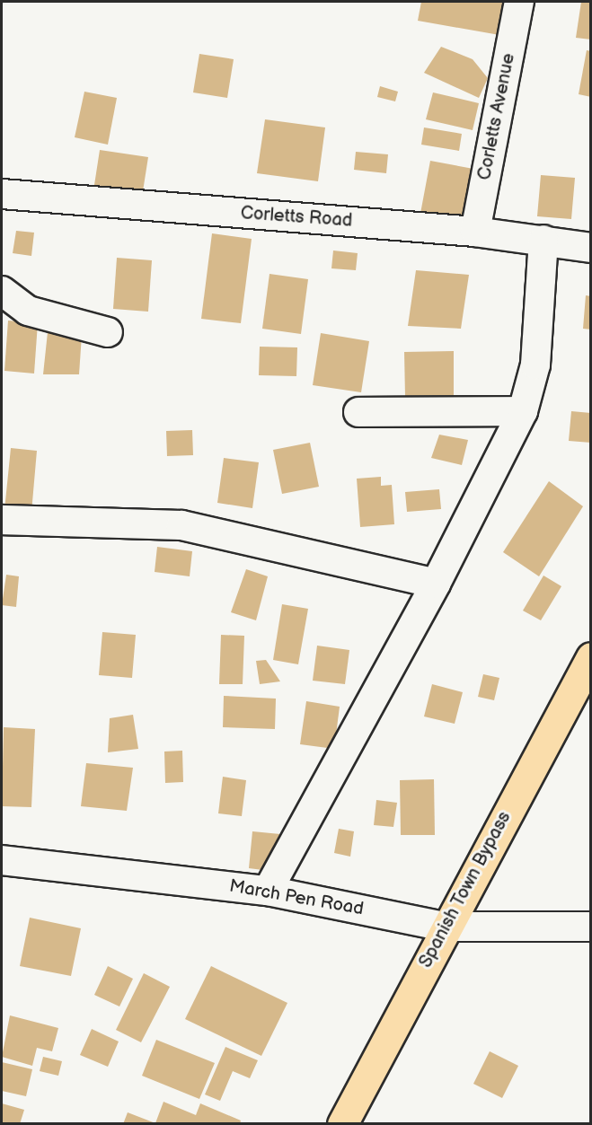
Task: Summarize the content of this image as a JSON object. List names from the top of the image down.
{
  "streets": {
    "main road": ["Spanish Town Bypass"],
    "street": ["Corletts Avenue", "Corletts Road", "March Pen Road"]
  },
  "crossings": [
    ["Corletts Avenue", "Corletts Road"],
    ["Spanish Town Bypass", "March Pen Road"]
  ]
}
